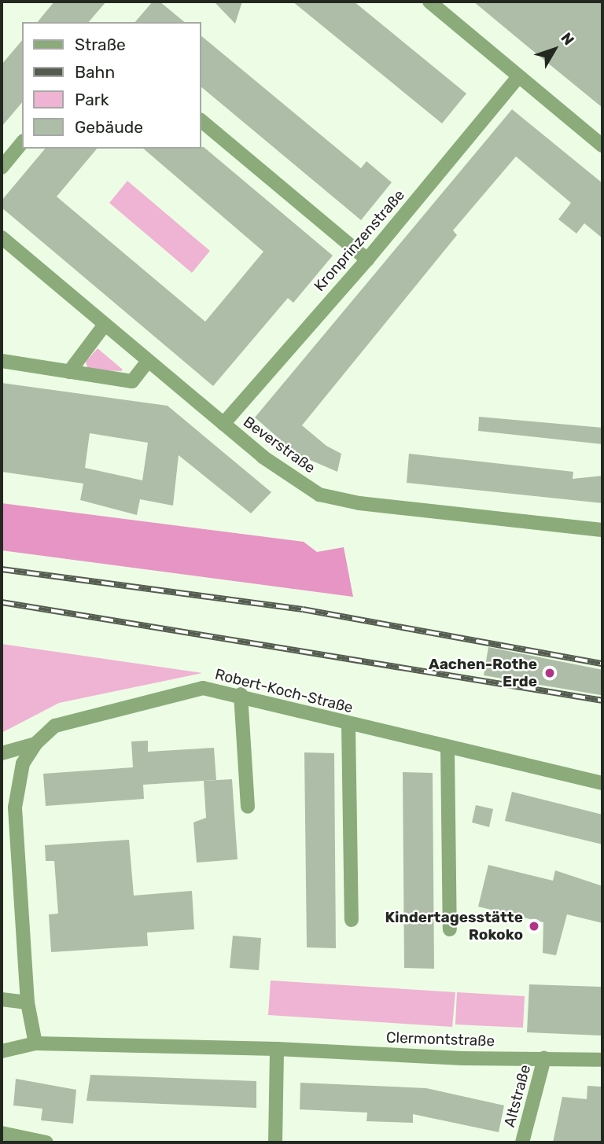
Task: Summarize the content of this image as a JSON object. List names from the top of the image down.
{
  "streets": {
    "street": [
      "Kronprinzenstraße",
      "Beverstraße",
      "Robert-Koch-Straße",
      "Clermontstraße",
      "Altstraße"
    ]
  },
  "crossings": [
    ["Kronprinzenstraße", "Beverstraße"],
    ["Robert-Koch-Straße", "Clermontstraße"],
    ["Clermontstraße", "Altstraße"]
  ],
  "places": ["Aachen-Rothe Erde", "Kindertagesstätte Rokoko"],
  "legend": [
    "Straße",
    "Bahn",
    "Park",
    "Gebäude"
  ],
  "north": "top right"
}
